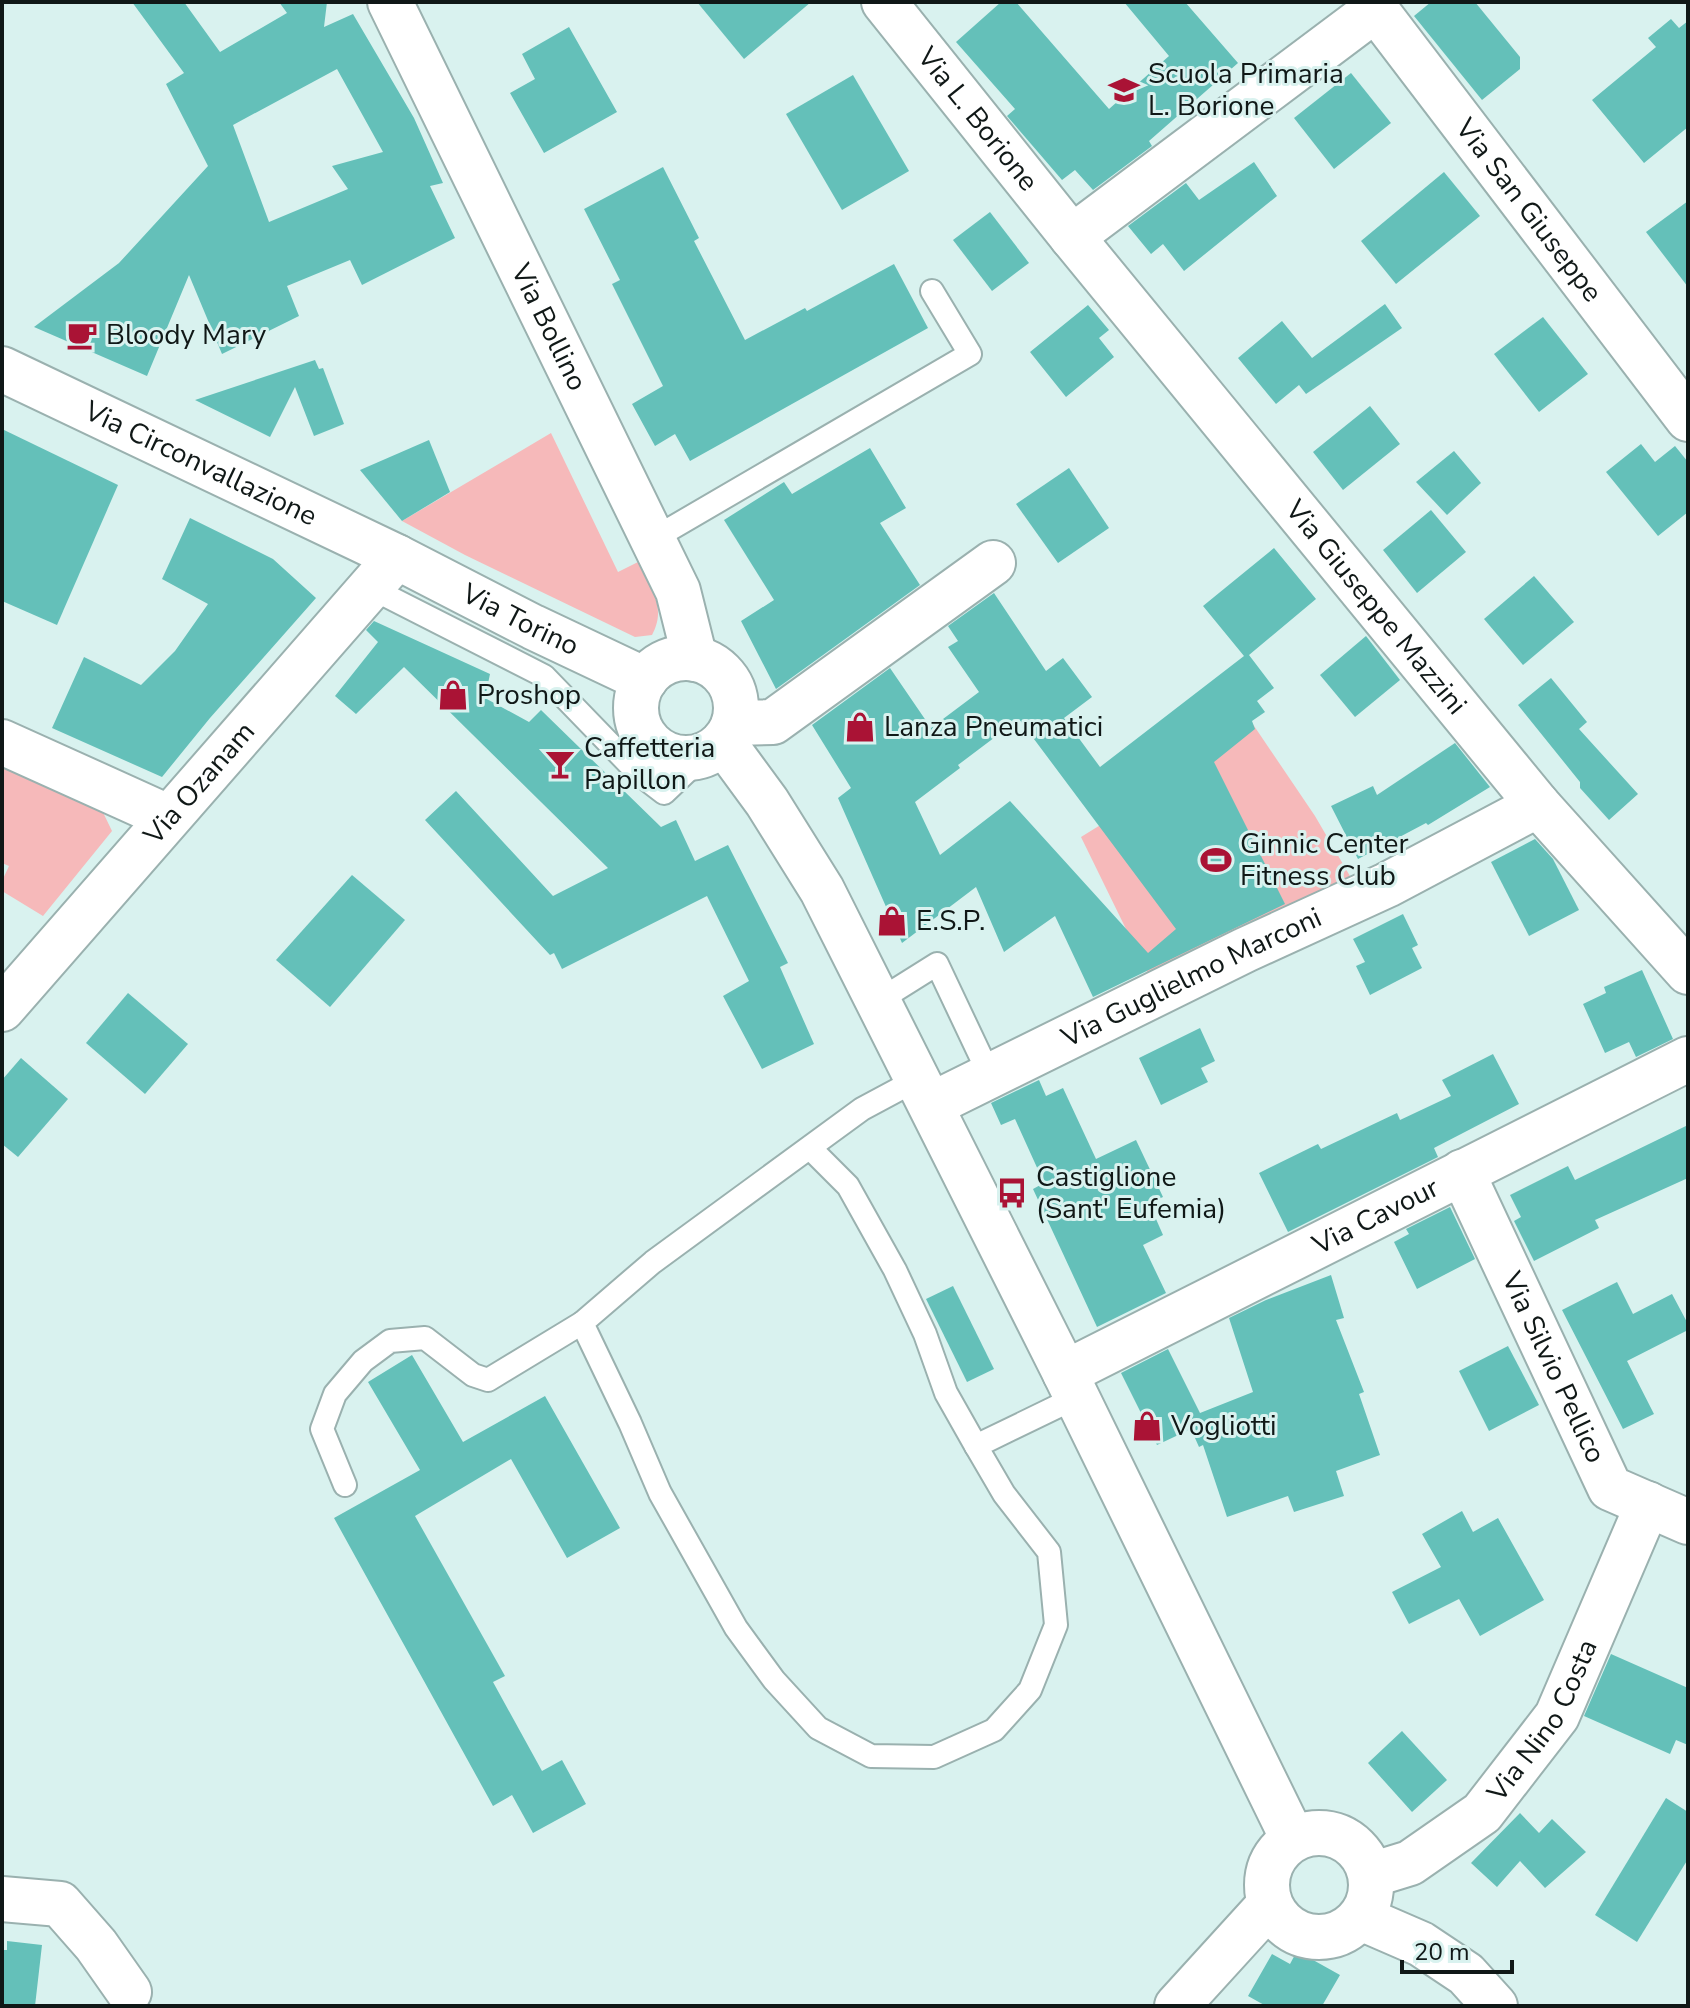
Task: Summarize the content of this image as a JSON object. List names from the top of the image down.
{
  "streets": {
    "street": [
      "Via L. Borione",
      "Via San Giuseppe",
      "Via Bollino",
      "Via Circonvallazione",
      "Via Giuseppe Mazzini",
      "Via Torino",
      "Via Ozanam",
      "Via Guglielmo Marconi",
      "Via Cavour",
      "Via Silvio Pellico",
      "Via Nino Costa"
    ]
  },
  "crossings": [
    ["Via L. Borione", "Via Giuseppe Mazzini"],
    ["Via Bollino", "Via Torino"],
    ["Via Circonvallazione", "Via Torino"],
    ["Via Circonvallazione", "Via Ozanam"],
    ["Via Giuseppe Mazzini", "Via Guglielmo Marconi"],
    ["Via Torino", "Via Ozanam"],
    ["Via Cavour", "Via Silvio Pellico"],
    ["Via Silvio Pellico", "Via Nino Costa"]
  ],
  "places": {
    "school or university": ["Scuola Primaria L. Borione"],
    "cafe": ["Bloody Mary"],
    "shop": [
      "Proshop",
      "Lanza Pneumatici",
      "E.S.P.",
      "Vogliotti"
    ],
    "bar": ["Caffetteria Papillon"],
    "sports": ["Ginnic Center Fitness Club"],
    "bus stop": ["Castiglione (Sant' Eufemia)"]
  },
  "scale_bar": "20 m"
}
